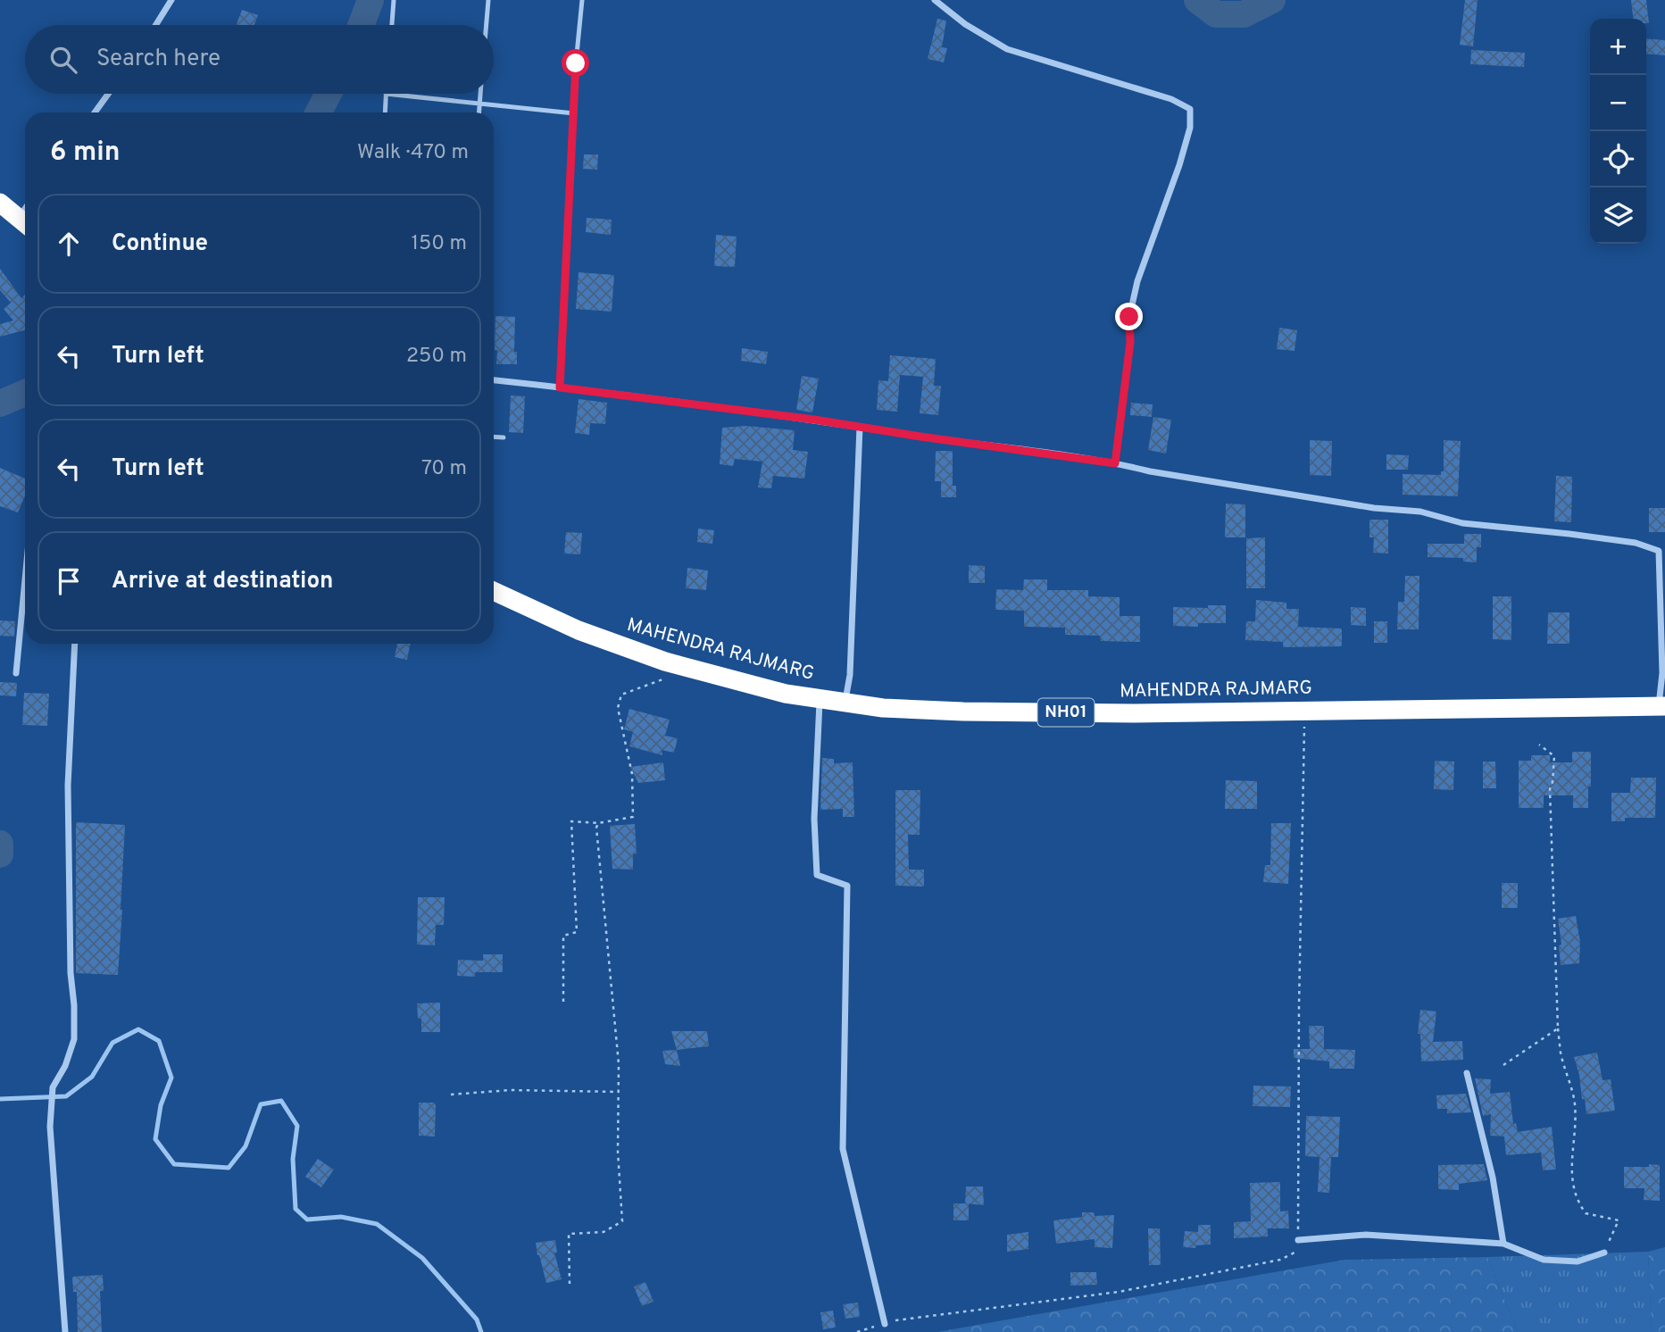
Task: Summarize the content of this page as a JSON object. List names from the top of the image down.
{
  "streets": {
    "highway": ["MAHENDRA RAJMARG", "NH01"]
  },
  "page": {
    "map_buttons": ["+", "−"],
    "search": "Search here",
    "heading": ["6 min", "Walk · 470 m"],
    "list": [
      ["Continue", "150 m"],
      ["Turn left", "250 m"],
      ["Turn left", "70 m"],
      "Arrive at destination"
    ]
  }
}
